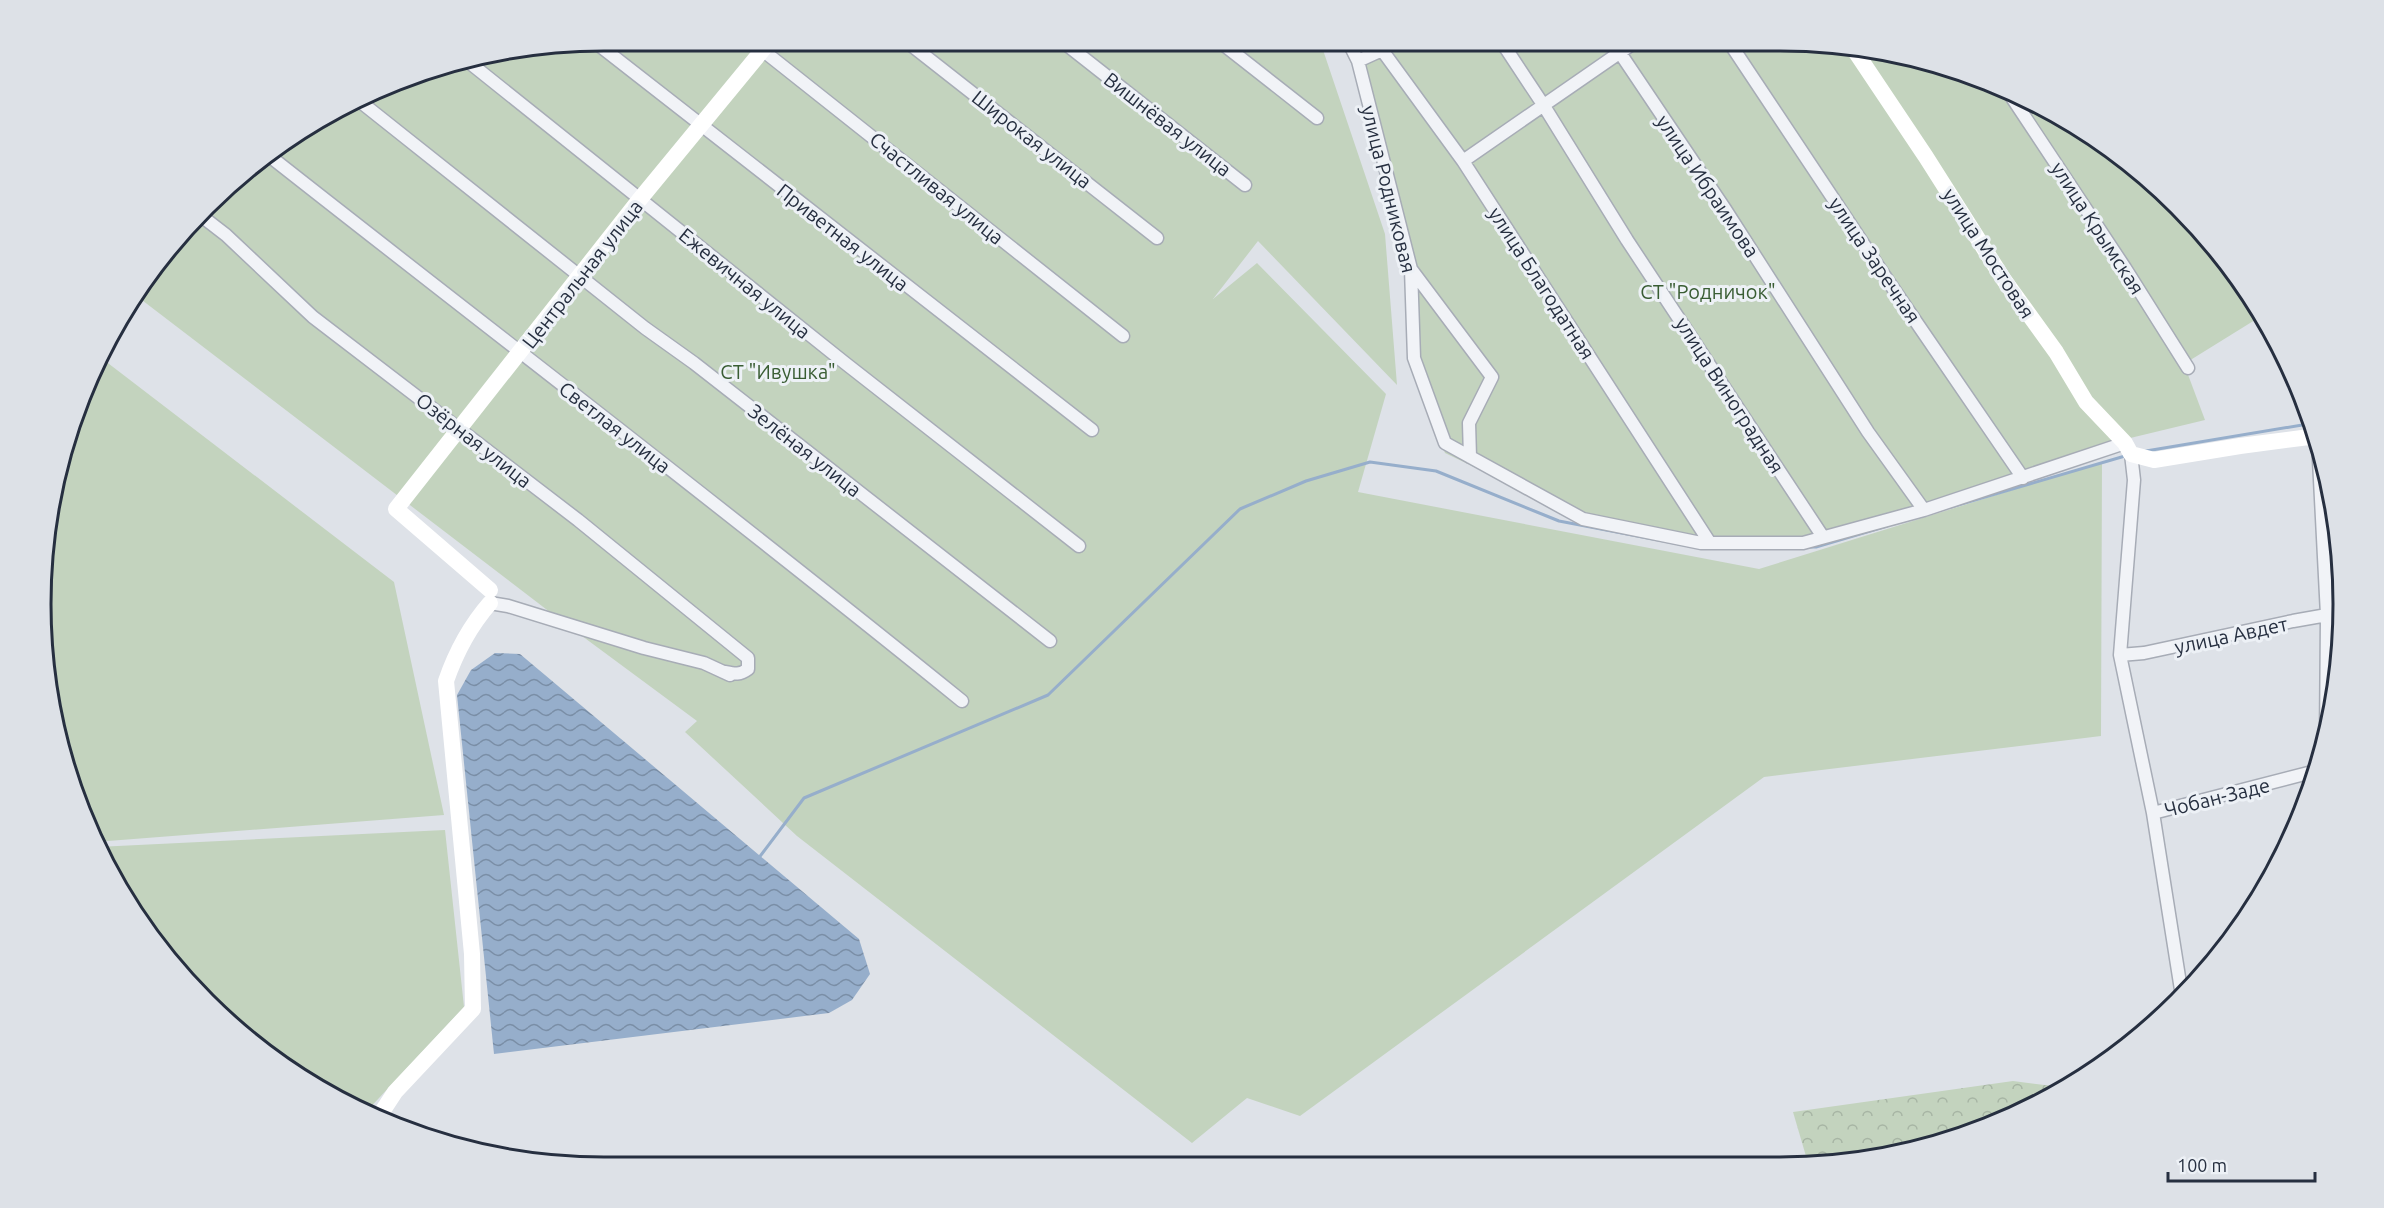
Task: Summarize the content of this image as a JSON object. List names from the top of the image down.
{
  "streets": {
    "street": [
      "Вишнёвая улица",
      "Широкая улица",
      "улица Ибраимова",
      "Счастливая улица",
      "улица Родниковая",
      "улица Крымская",
      "Приветная улица",
      "улица Мостовая",
      "улица Заречная",
      "Центральная улица",
      "Ежевичная улица",
      "улица Благодатная",
      "улица Виноградная",
      "Светлая улица",
      "Озёрная улица",
      "Зелёная улица",
      "улица Авдет",
      "Чобан-Заде"
    ]
  },
  "crossings": [
    ["улица Ибраимова", "улица Родниковая"],
    ["улица Родниковая", "улица Мостовая"],
    ["улица Родниковая", "улица Заречная"],
    ["улица Родниковая", "улица Благодатная"],
    ["улица Родниковая", "улица Виноградная"],
    ["Приветная улица", "Центральная улица"],
    ["Центральная улица", "Ежевичная улица"],
    ["Центральная улица", "Светлая улица"],
    ["Центральная улица", "Озёрная улица"],
    ["Центральная улица", "Зелёная улица"]
  ],
  "parks": ["СТ \"Родничок\"", "СТ \"Ивушка\""],
  "scale_bar": "100 m"
}
